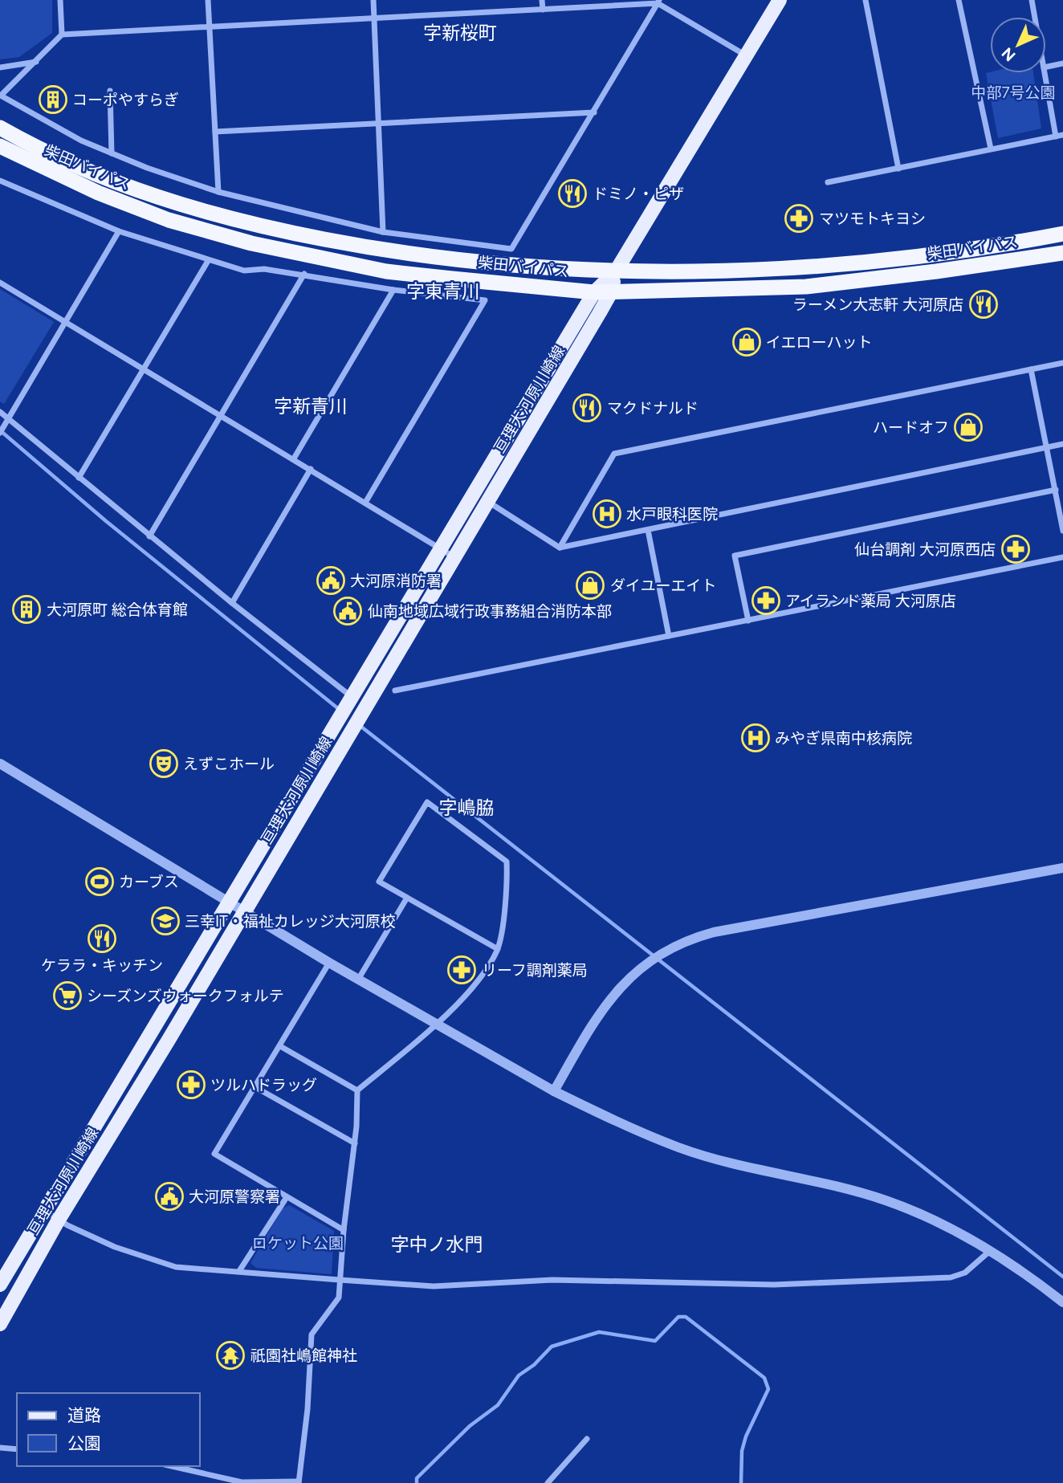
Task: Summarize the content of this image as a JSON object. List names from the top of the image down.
{
  "streets": {
    "highway": ["柴田バイパス"],
    "main road": ["亘理大河原川崎線"]
  },
  "crossings": [
    ["柴田バイパス", "亘理大河原川崎線"]
  ],
  "districts": [
    "字新桜町",
    "字東青川",
    "字新青川",
    "字嶋脇",
    "字中ノ水門"
  ],
  "parks": ["中部7号公園", "ロケット公園"],
  "places": {
    "building": ["コーポやすらぎ", "大河原町 総合体育館"],
    "restaurant": [
      "ドミノ・ピザ",
      "ラーメン大志軒 大河原店",
      "マクドナルド",
      "ケララ・キッチン"
    ],
    "pharmacy": [
      "マツモトキヨシ",
      "仙台調剤 大河原西店",
      "アイランド薬局 大河原店",
      "リーフ調剤薬局",
      "ツルハドラッグ"
    ],
    "shop": ["イエローハット", "ハードオフ", "ダイユーエイト"],
    "hospital": ["水戸眼科医院", "みやぎ県南中核病院"],
    "public building": ["大河原消防署", "仙南地域広域行政事務組合消防本部", "大河原警察署"],
    "theatre": ["えずこホール"],
    "sports": ["カーブス"],
    "school or university": ["三幸IT・福祉カレッジ大河原校"],
    "supermarket": ["シーズンズウォークフォルテ"],
    "temple": ["祇園社嶋館神社"]
  },
  "legend": ["道路", "公園"],
  "north": "bottom left"
}
